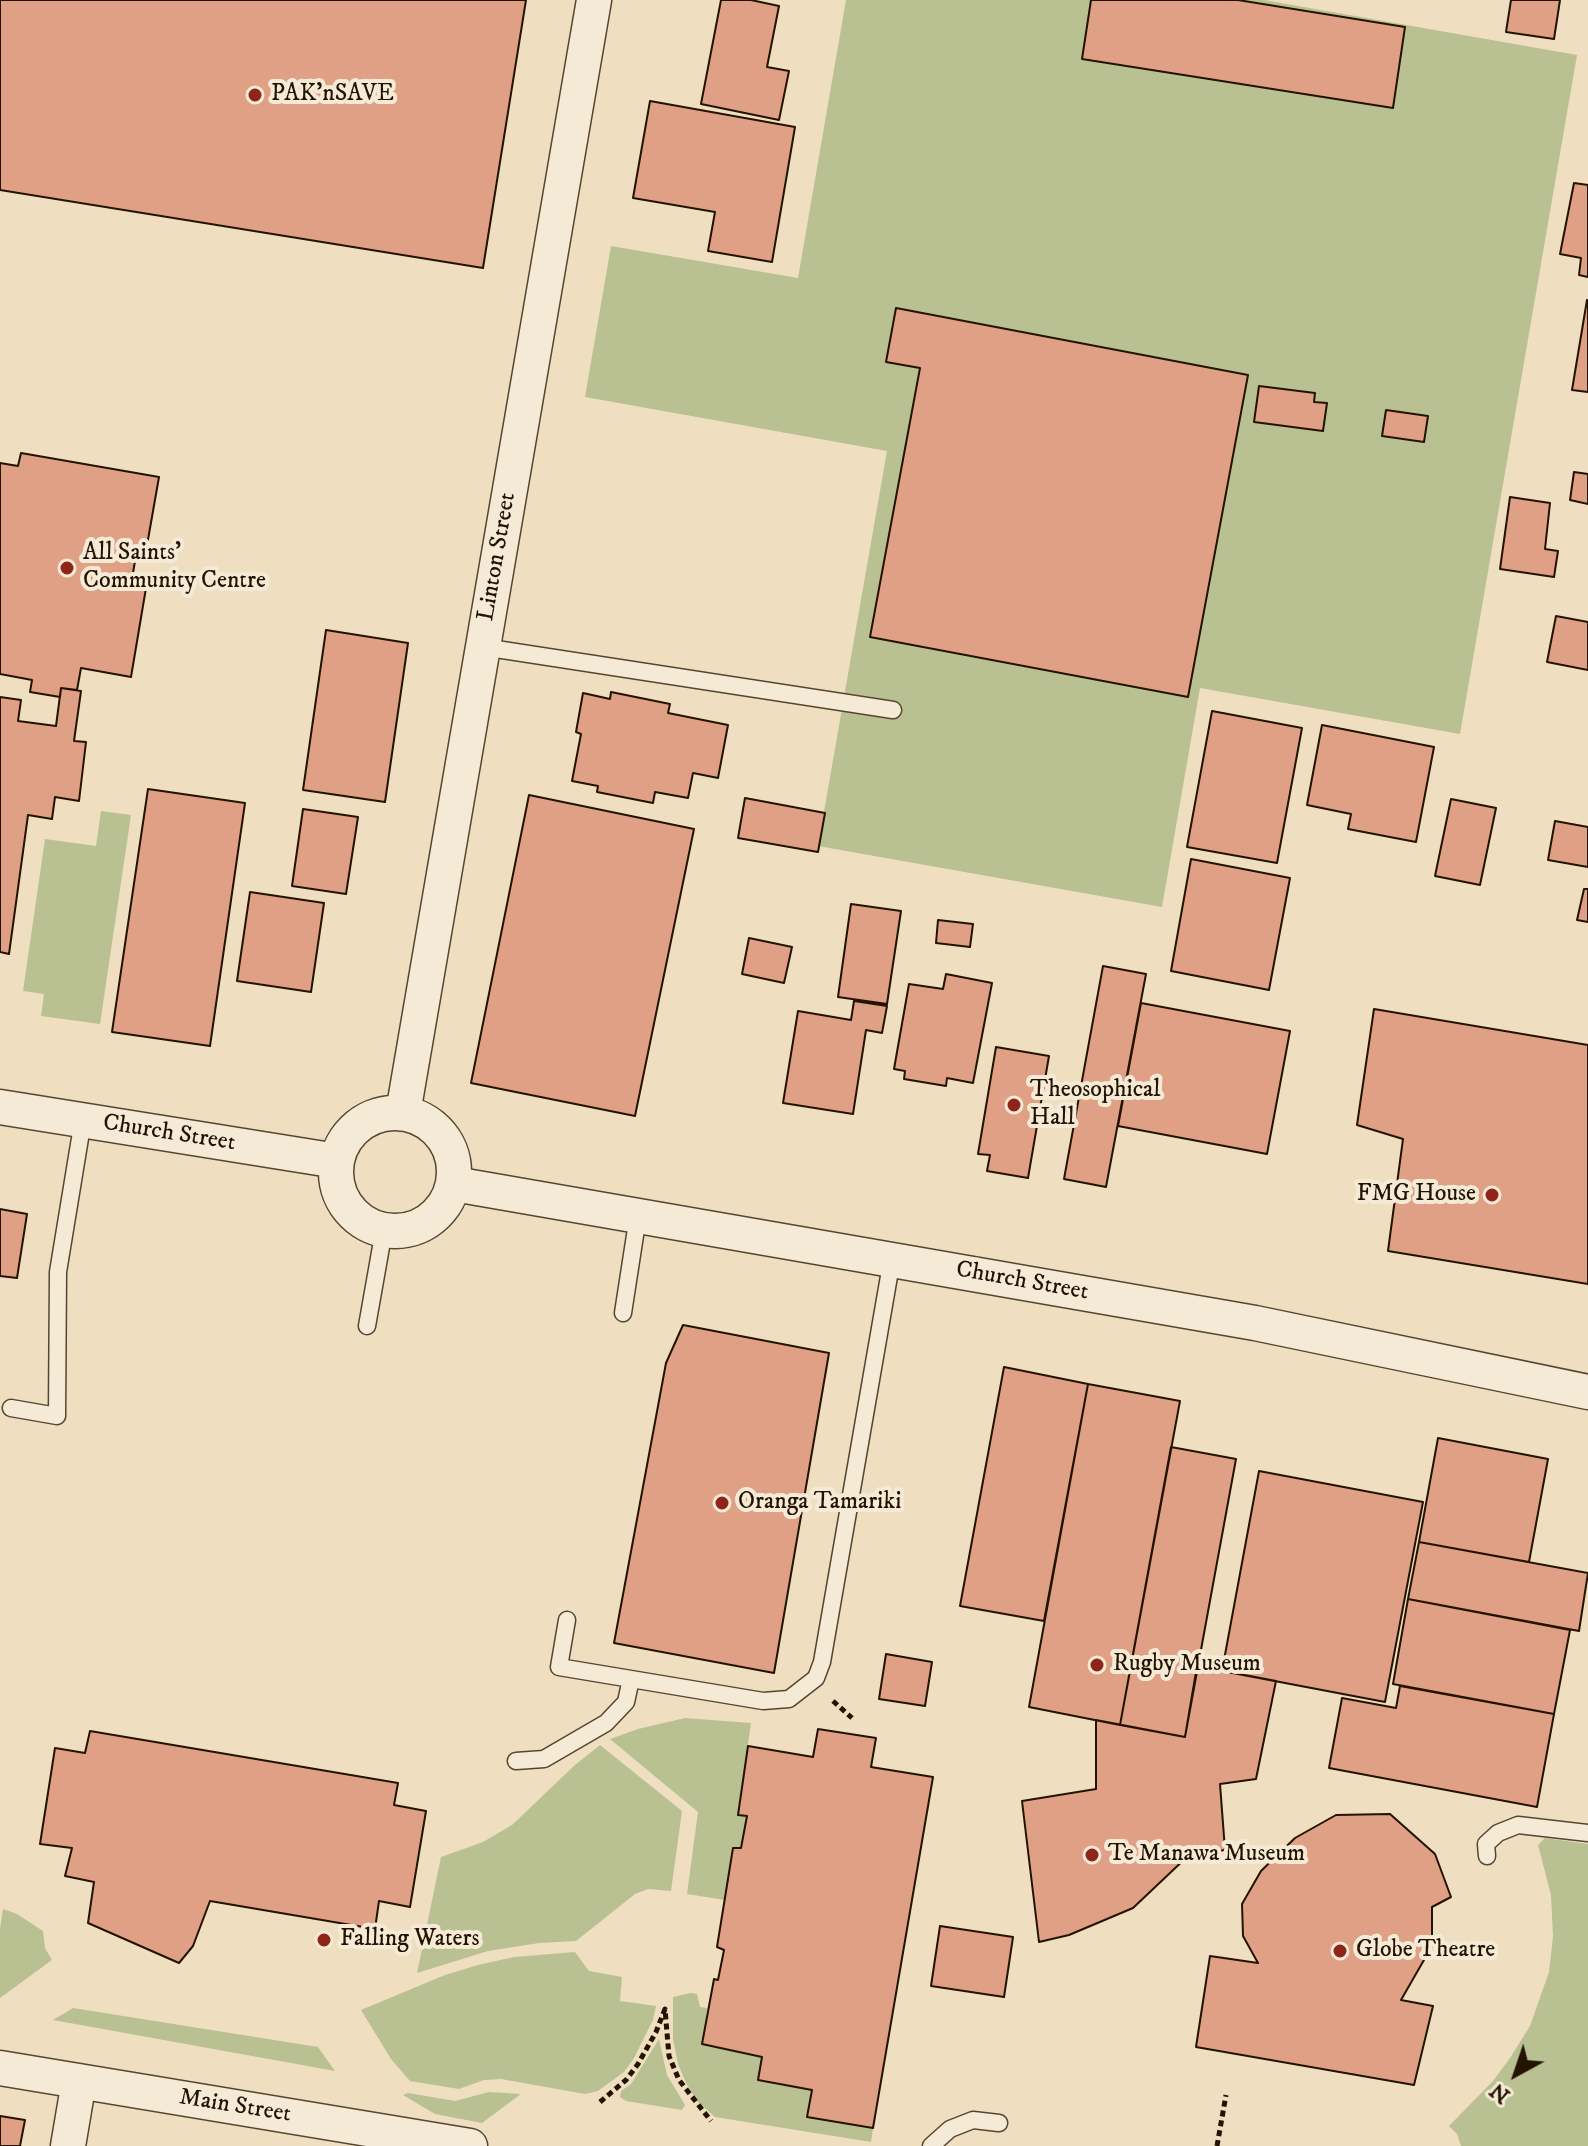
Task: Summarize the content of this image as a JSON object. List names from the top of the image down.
{
  "streets": {
    "street": ["Linton Street", "Church Street", "Main Street"]
  },
  "crossings": [
    ["Linton Street", "Church Street"]
  ],
  "places": [
    "PAK'nSAVE",
    "All Saints' Community Centre",
    "Theosophical Hall",
    "FMG House",
    "Oranga Tamariki",
    "Rugby Museum",
    "Te Manawa Museum",
    "Falling Waters",
    "Globe Theatre"
  ],
  "north": "bottom left"
}
